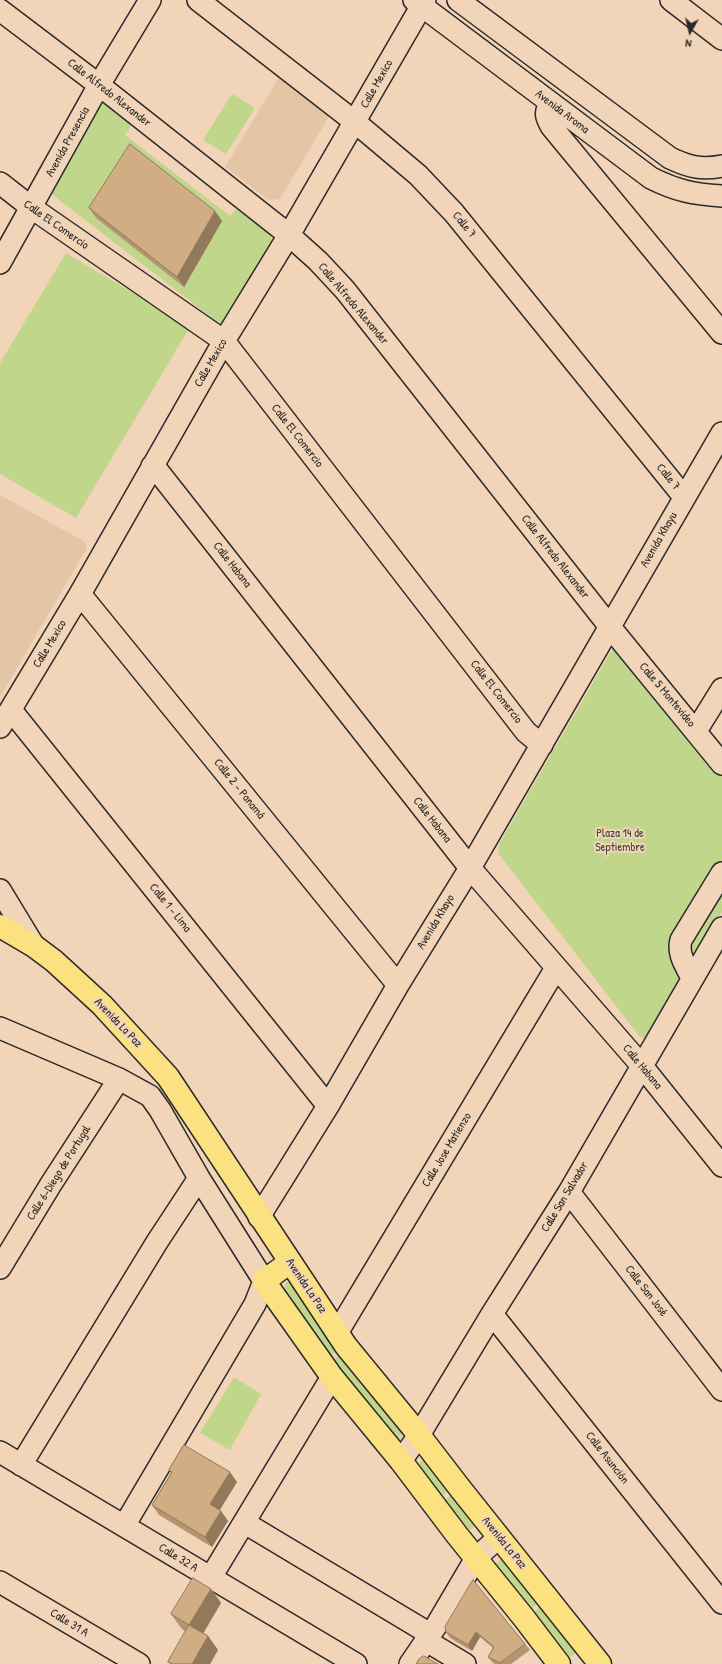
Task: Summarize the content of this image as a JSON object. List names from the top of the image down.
{
  "streets": {
    "main road": ["Avenida La Paz"],
    "street": [
      "Calle Mexico",
      "Calle Alfredo Alexander",
      "Avenida Aroma",
      "Avenida Presencia",
      "Calle El Comercio",
      "Calle 7",
      "Avenida Khayu",
      "Calle Habana",
      "Calle 5 Montevideo",
      "Calle 2 - Panamá",
      "Calle 1 - Lima",
      "Avenida Khayo",
      "Calle Jose Matienzo",
      "Calle 6-Diego de Portugal",
      "Calle San Salvador",
      "Calle San José",
      "Calle Asunción",
      "Calle 32 A",
      "Calle 31 A"
    ]
  },
  "crossings": [
    ["Calle Mexico", "Calle Alfredo Alexander"],
    ["Calle Mexico", "Avenida Aroma"],
    ["Calle Mexico", "Calle El Comercio"],
    ["Calle Mexico", "Calle 7"],
    ["Calle Mexico", "Calle Habana"],
    ["Calle Mexico", "Calle 2 - Panamá"],
    ["Calle Mexico", "Calle 1 - Lima"],
    ["Calle Alfredo Alexander", "Avenida Presencia"],
    ["Calle Alfredo Alexander", "Avenida Khayu"],
    ["Calle Alfredo Alexander", "Calle 5 Montevideo"],
    ["Calle Alfredo Alexander", "Avenida Khayo"],
    ["Avenida Presencia", "Calle El Comercio"],
    ["Calle El Comercio", "Avenida Khayo"],
    ["Calle 7", "Avenida Khayu"],
    ["Avenida Khayu", "Calle 5 Montevideo"],
    ["Avenida Khayu", "Avenida Khayo"],
    ["Calle Habana", "Avenida Khayo"],
    ["Calle Habana", "Calle Jose Matienzo"],
    ["Calle Habana", "Calle San Salvador"],
    ["Calle 5 Montevideo", "Avenida Khayo"],
    ["Calle 2 - Panamá", "Avenida Khayo"],
    ["Calle 1 - Lima", "Avenida Khayo"],
    ["Avenida Khayo", "Avenida La Paz"],
    ["Avenida La Paz", "Calle Jose Matienzo"],
    ["Avenida La Paz", "Calle San Salvador"],
    ["Calle San Salvador", "Calle San José"],
    ["Calle San Salvador", "Calle Asunción"]
  ],
  "parks": ["Plaza 14 de Septiembre"],
  "north": "bottom"
}
